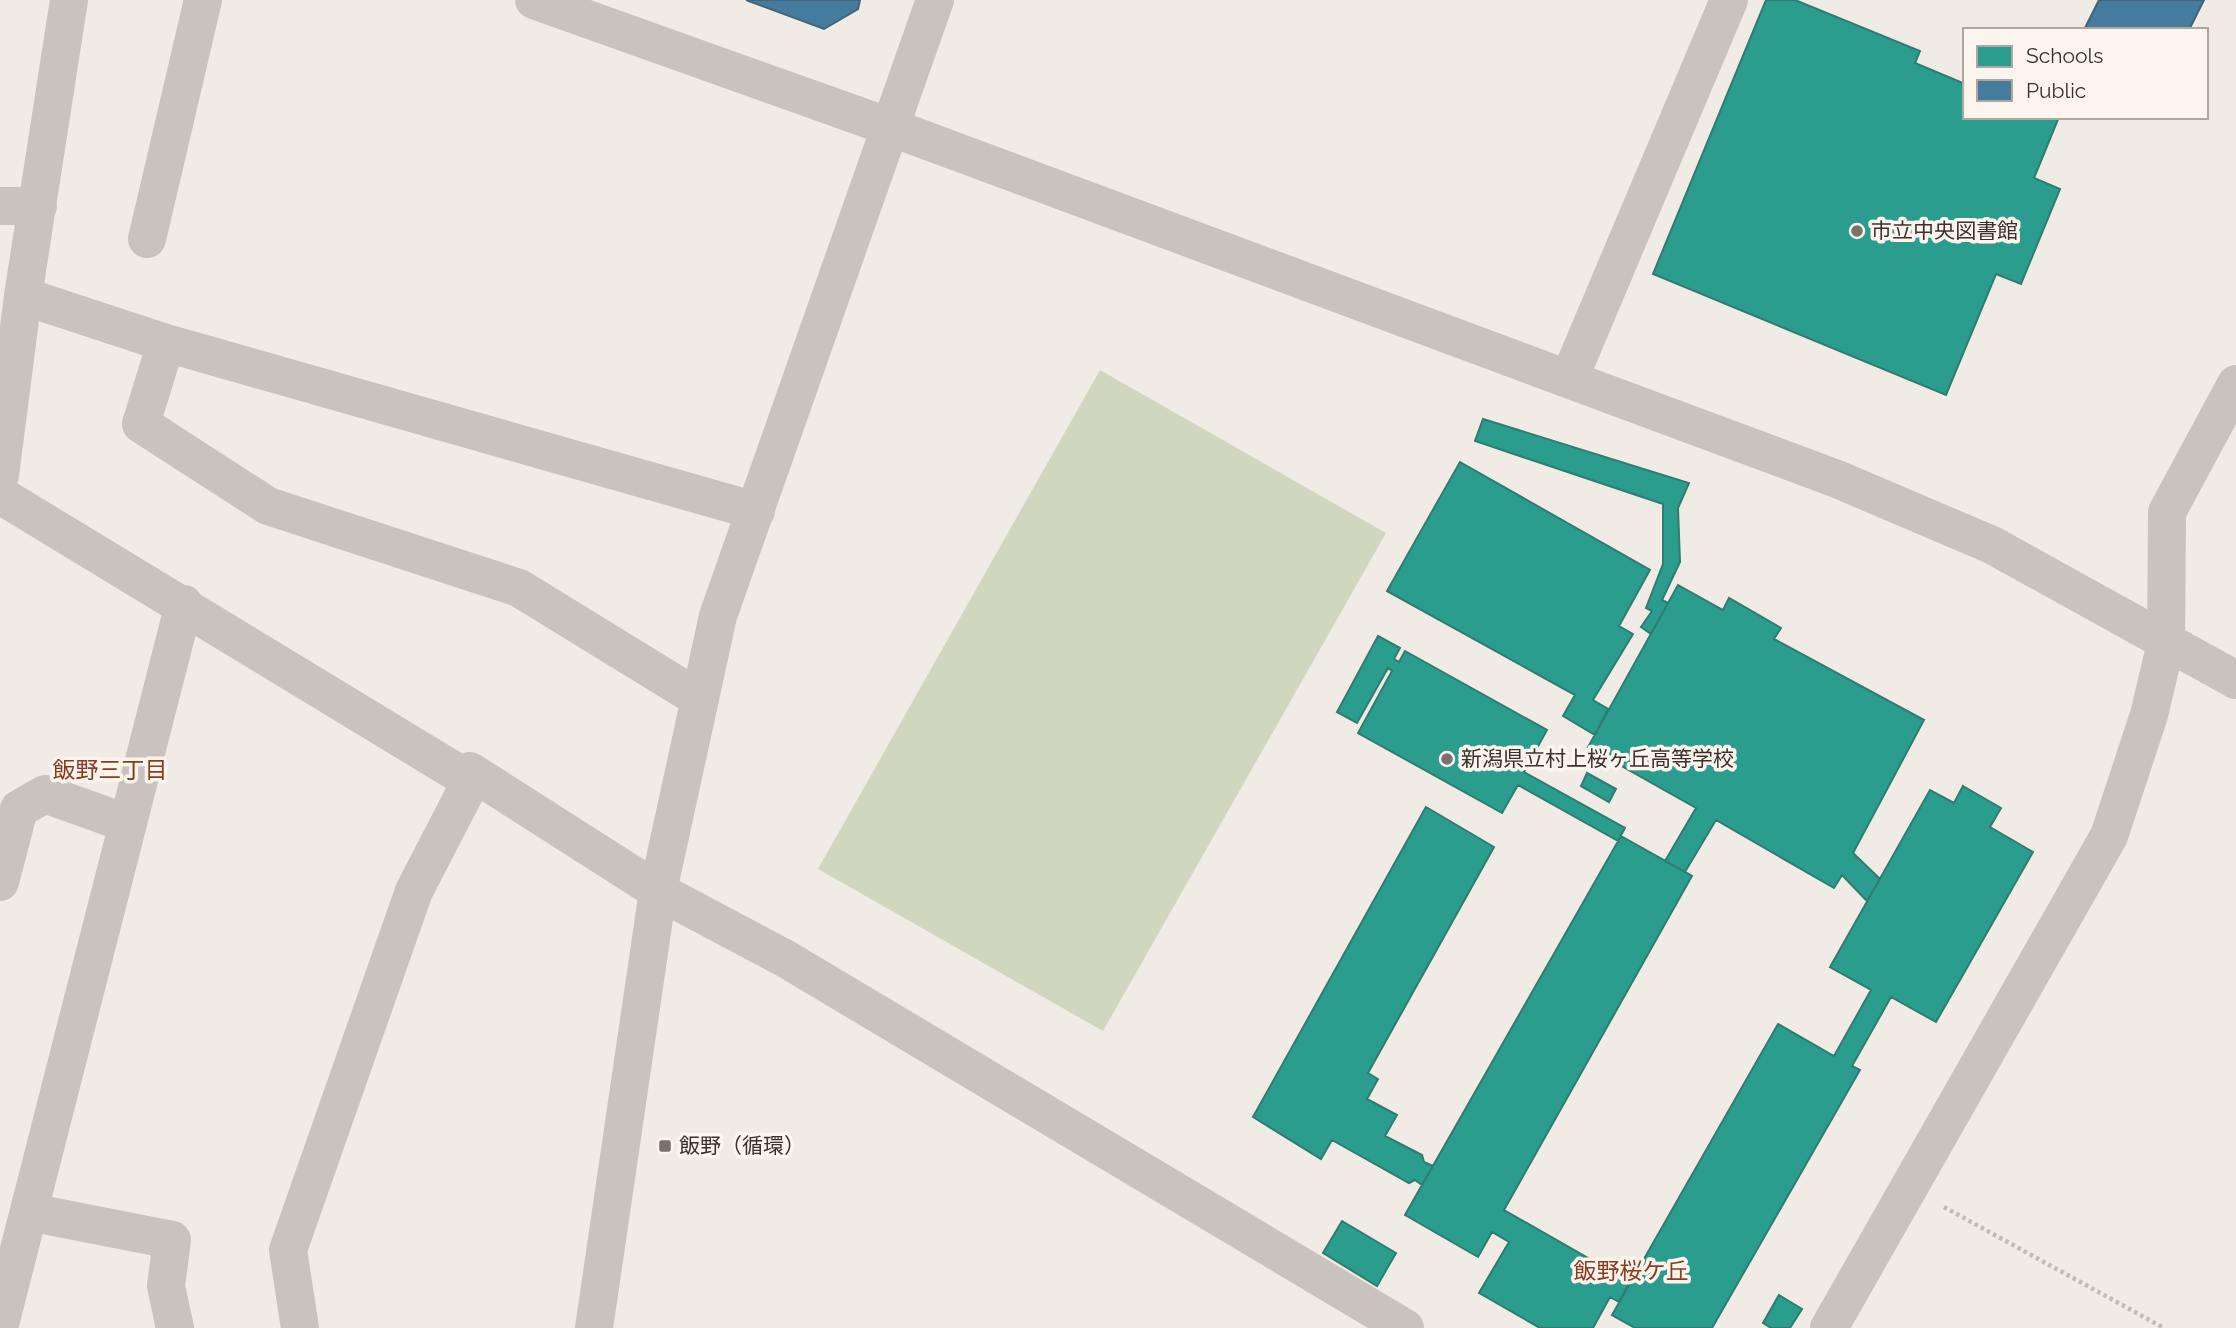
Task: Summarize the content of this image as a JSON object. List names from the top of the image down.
{
  "districts": ["飯野三丁目", "飯野桜ケ丘"],
  "places": {
    "other": ["市立中央図書館", "新潟県立村上桜ヶ丘高等学校"],
    "transit": ["飯野（循環）"]
  },
  "legend": ["Schools", "Public"]
}
